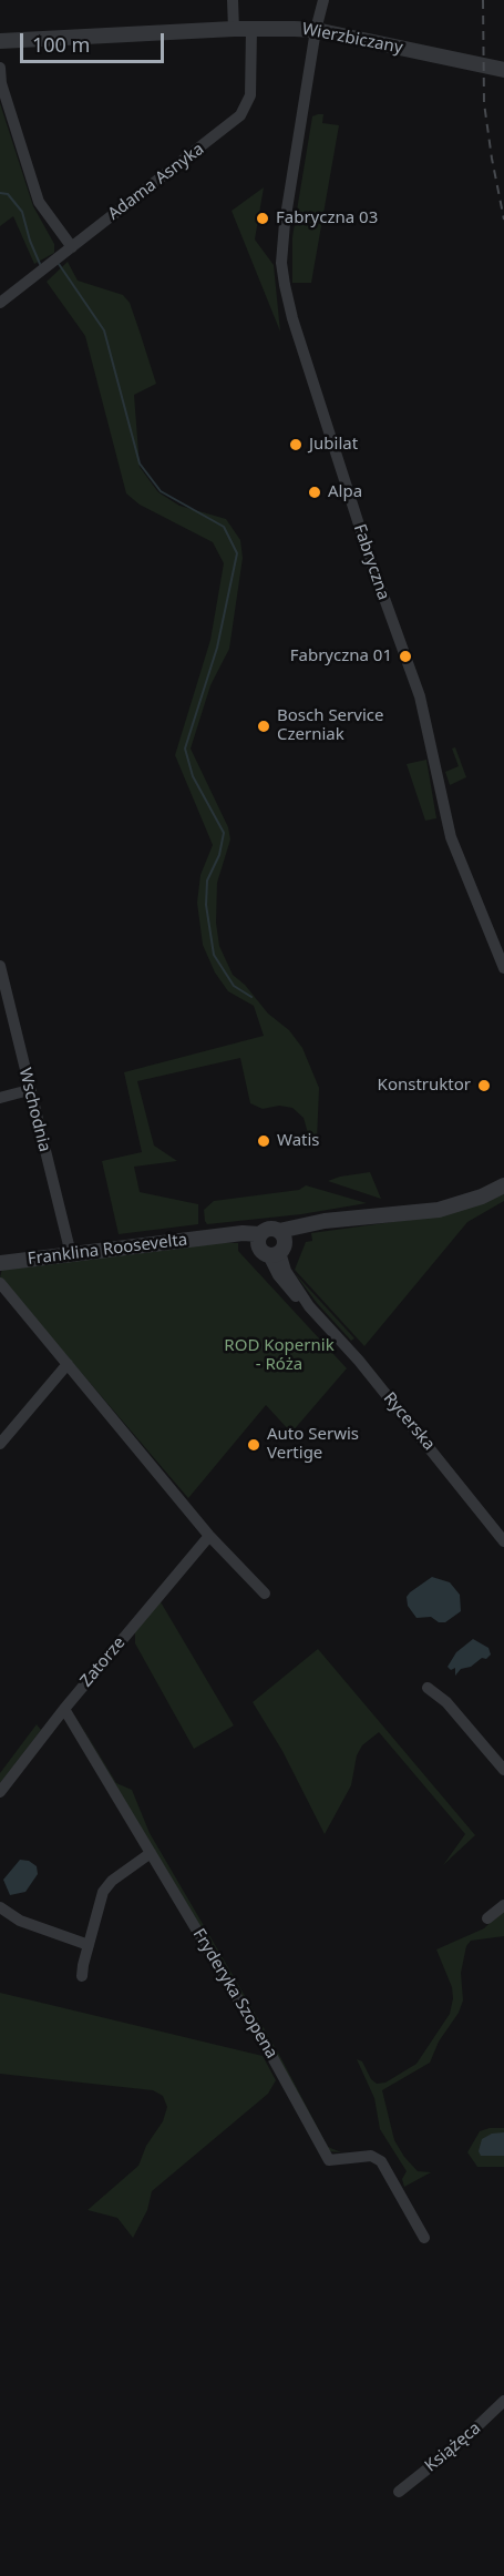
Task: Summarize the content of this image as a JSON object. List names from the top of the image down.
{
  "streets": {
    "street": [
      "Wierzbiczany",
      "Adama Asnyka",
      "Fabryczna",
      "Wschodnia",
      "Franklina Roosevelta",
      "Rycerska",
      "Zatorze",
      "Fryderyka Szopena",
      "Książęca"
    ]
  },
  "crossings": [
    ["Wierzbiczany", "Adama Asnyka"],
    ["Wierzbiczany", "Fabryczna"],
    ["Wschodnia", "Franklina Roosevelta"],
    ["Franklina Roosevelta", "Rycerska"],
    ["Zatorze", "Fryderyka Szopena"]
  ],
  "parks": ["ROD Kopernik - Róża"],
  "places": [
    "Fabryczna 03",
    "Jubilat",
    "Alpa",
    "Fabryczna 01",
    "Bosch Service Czerniak",
    "Konstruktor",
    "Watis",
    "Auto Serwis Vertige"
  ],
  "scale_bar": "100 m"
}
